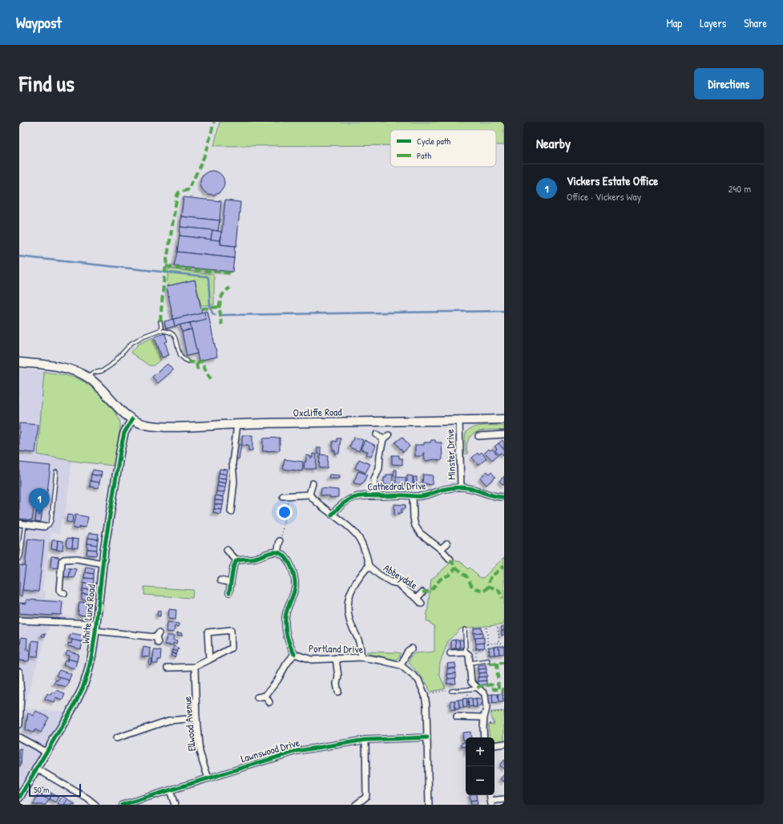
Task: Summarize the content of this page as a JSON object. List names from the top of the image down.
{
  "streets": {
    "main road": ["Oxcliffe Road"],
    "street": [
      "Minster Drive",
      "Cathedral Drive",
      "Abbeydale",
      "White Lund Road",
      "Portland Drive",
      "Ellwood Avenue",
      "Lawnswood Drive"
    ]
  },
  "crossings": [
    ["Oxcliffe Road", "Minster Drive"],
    ["Oxcliffe Road", "White Lund Road"],
    ["Minster Drive", "Cathedral Drive"],
    ["Portland Drive", "Lawnswood Drive"],
    ["Ellwood Avenue", "Lawnswood Drive"]
  ],
  "legend": ["Cycle path", "Path"],
  "scale_bar": "50 m",
  "page": {
    "header": "Waypost",
    "nav": ["Map", "Layers", "Share"],
    "title": "Find us",
    "buttons": "Directions",
    "heading": "Nearby",
    "list": [
      {
        "mark": "1",
        "name": "Vickers Estate Office",
        "note": "Office · Vickers Way",
        "value": "240 m"
      }
    ],
    "pins": "1",
    "map_buttons": ["+", "−"],
    "scale": "50 m"
  }
}
